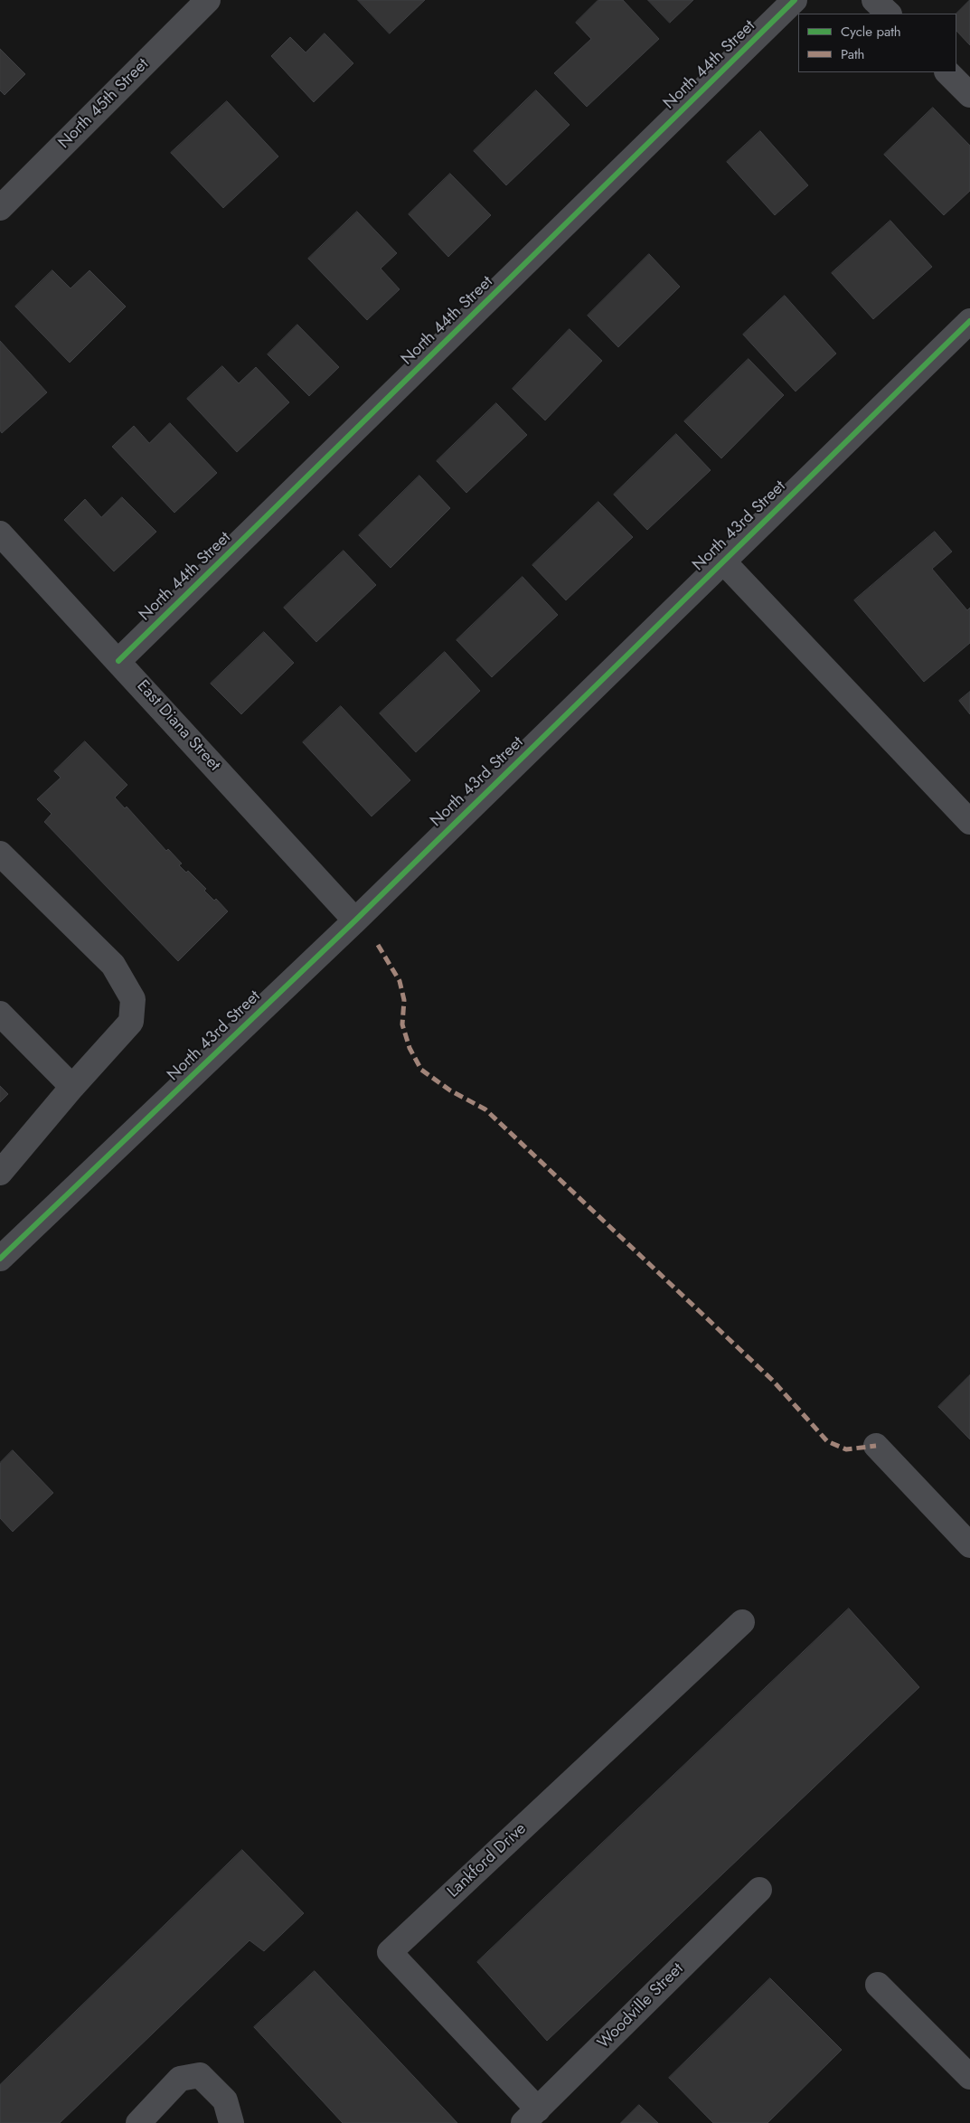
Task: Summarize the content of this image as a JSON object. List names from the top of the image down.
{
  "streets": {
    "street": [
      "North 44th Street",
      "North 45th Street",
      "North 43rd Street",
      "East Diana Street",
      "Lankford Drive",
      "Woodville Street"
    ]
  },
  "crossings": [
    ["North 44th Street", "East Diana Street"],
    ["North 43rd Street", "East Diana Street"],
    ["Lankford Drive", "Woodville Street"]
  ],
  "legend": ["Cycle path", "Path"]
}
